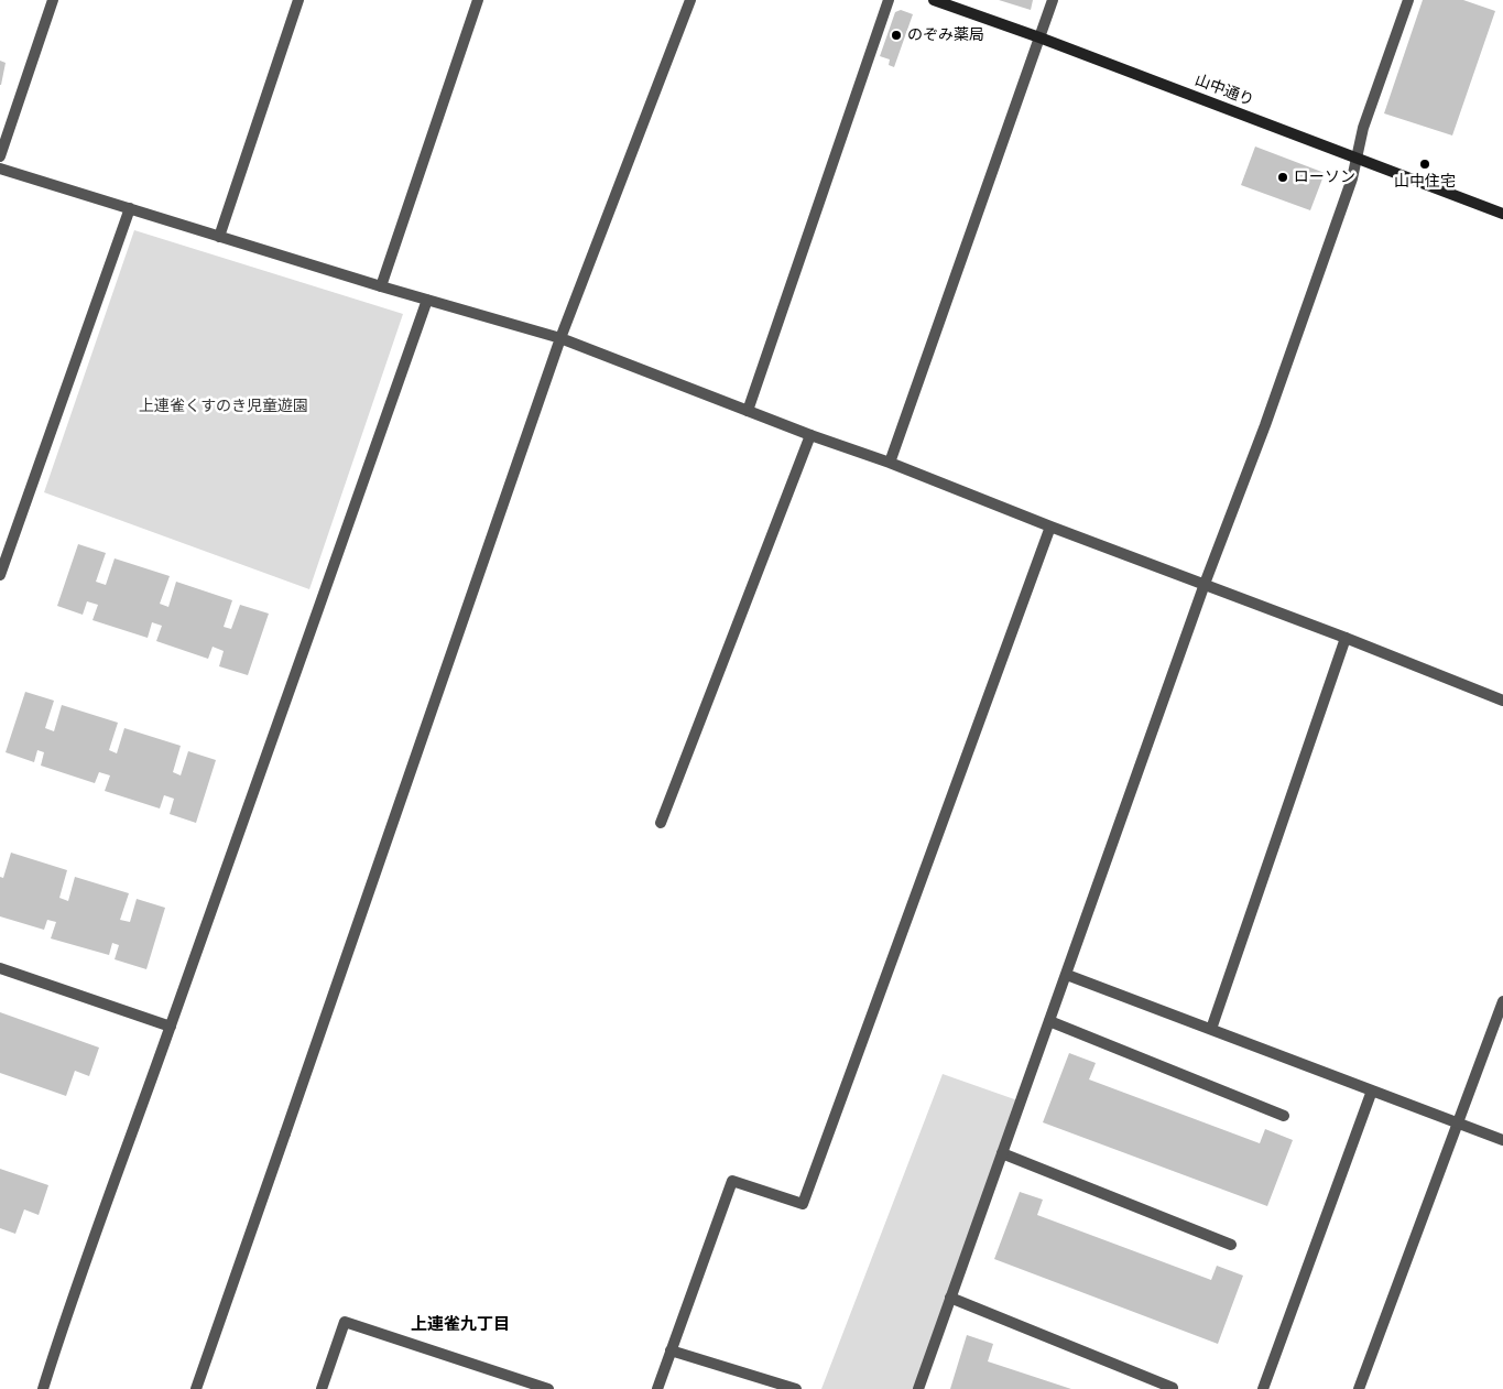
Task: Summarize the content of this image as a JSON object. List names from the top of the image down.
{
  "streets": {
    "street": ["山中通り"]
  },
  "districts": ["上連雀九丁目"],
  "parks": ["上連雀くすのき児童遊園"],
  "places": ["のぞみ薬局", "山中住宅", "ローソン"]
}
